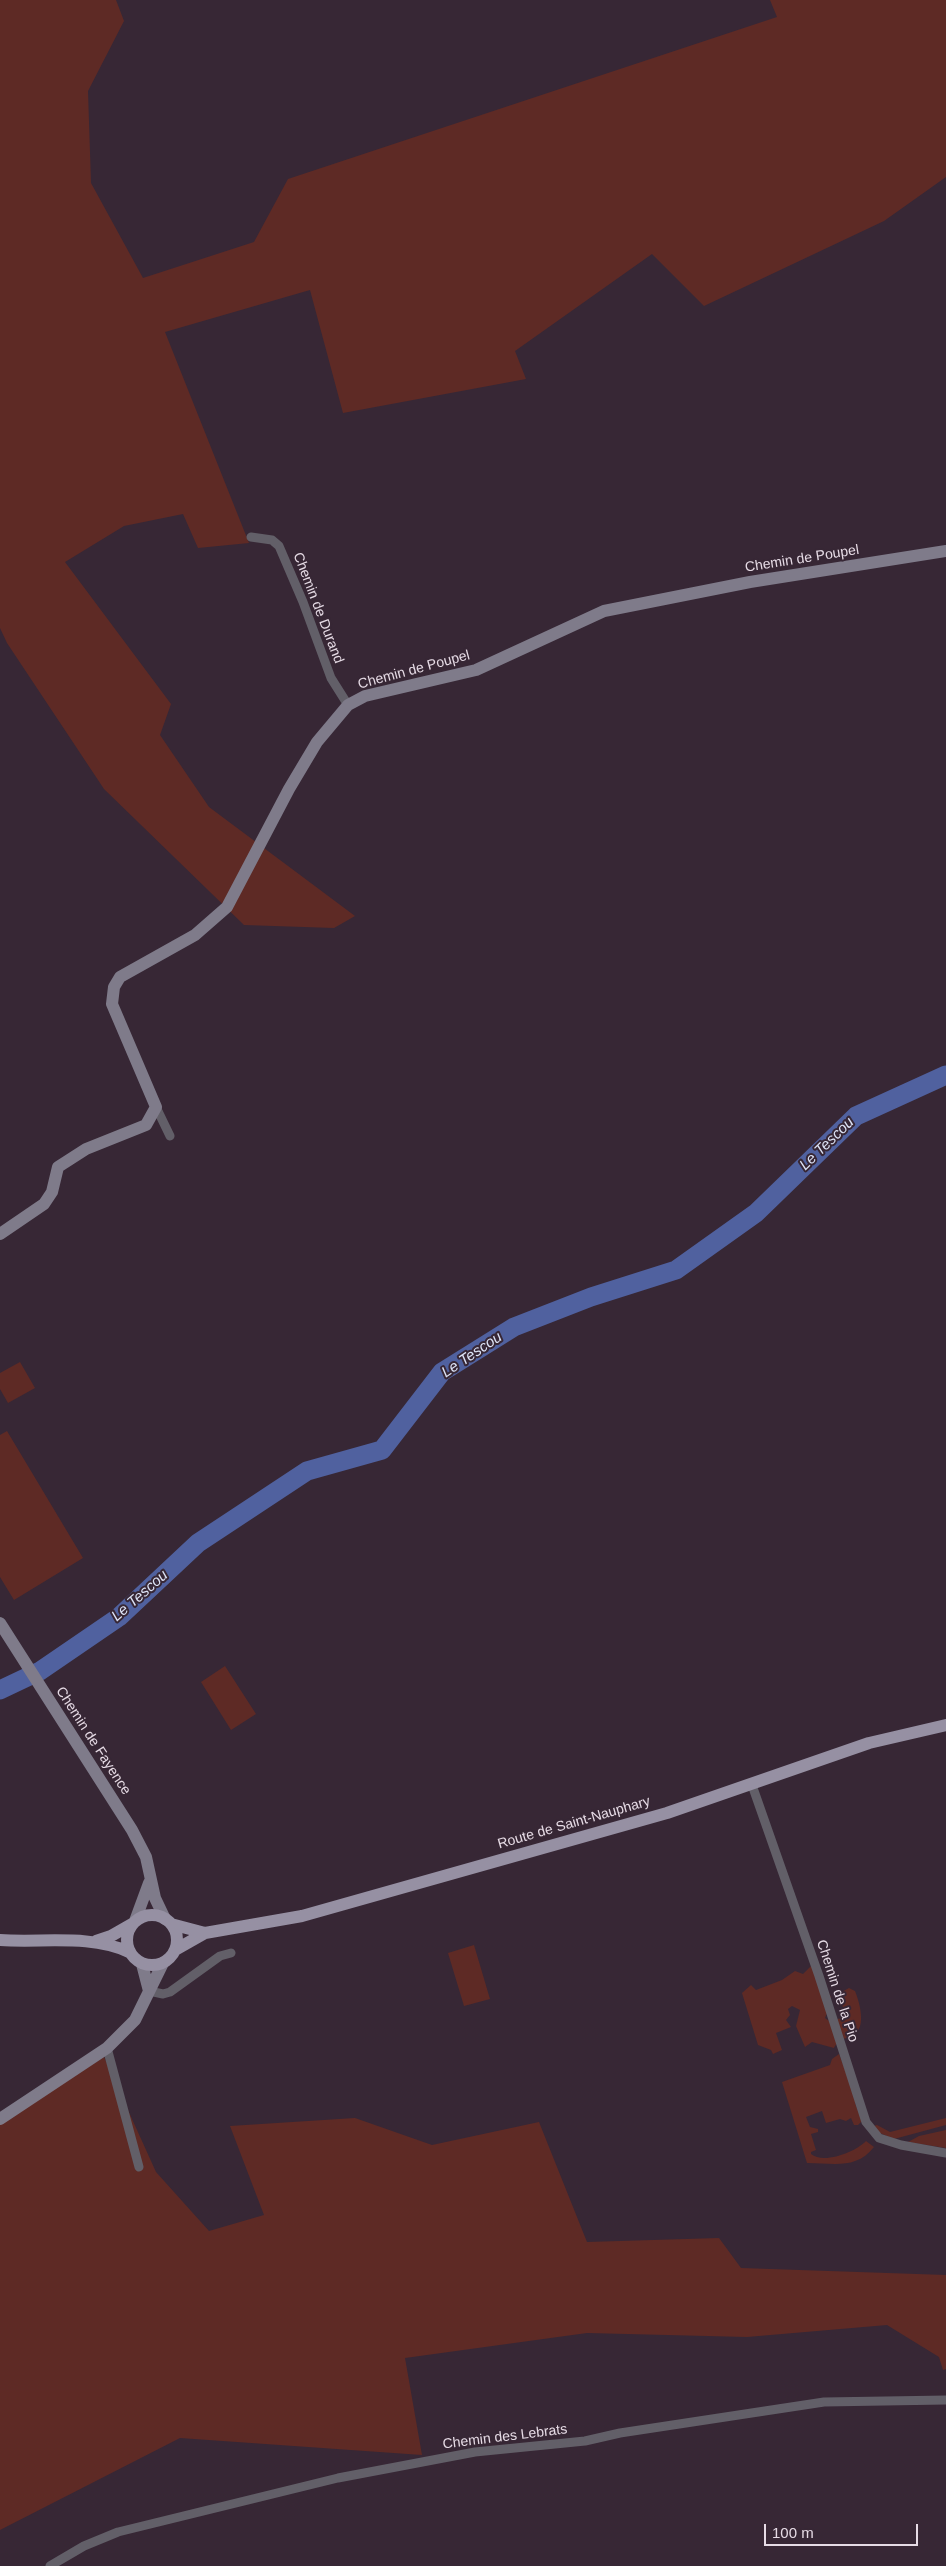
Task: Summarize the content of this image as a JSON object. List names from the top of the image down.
{
  "streets": {
    "main road": ["Route de Saint-Nauphary"],
    "street": [
      "Chemin de Poupel",
      "Chemin de Durand",
      "Chemin de Fayence",
      "Chemin de la Pio",
      "Chemin des Lebrats"
    ]
  },
  "crossings": [
    ["Chemin de Poupel", "Chemin de Durand"],
    ["Chemin de Fayence", "Route de Saint-Nauphary"],
    ["Route de Saint-Nauphary", "Chemin de la Pio"]
  ],
  "water": ["Le Tescou"],
  "scale_bar": "100 m"
}
